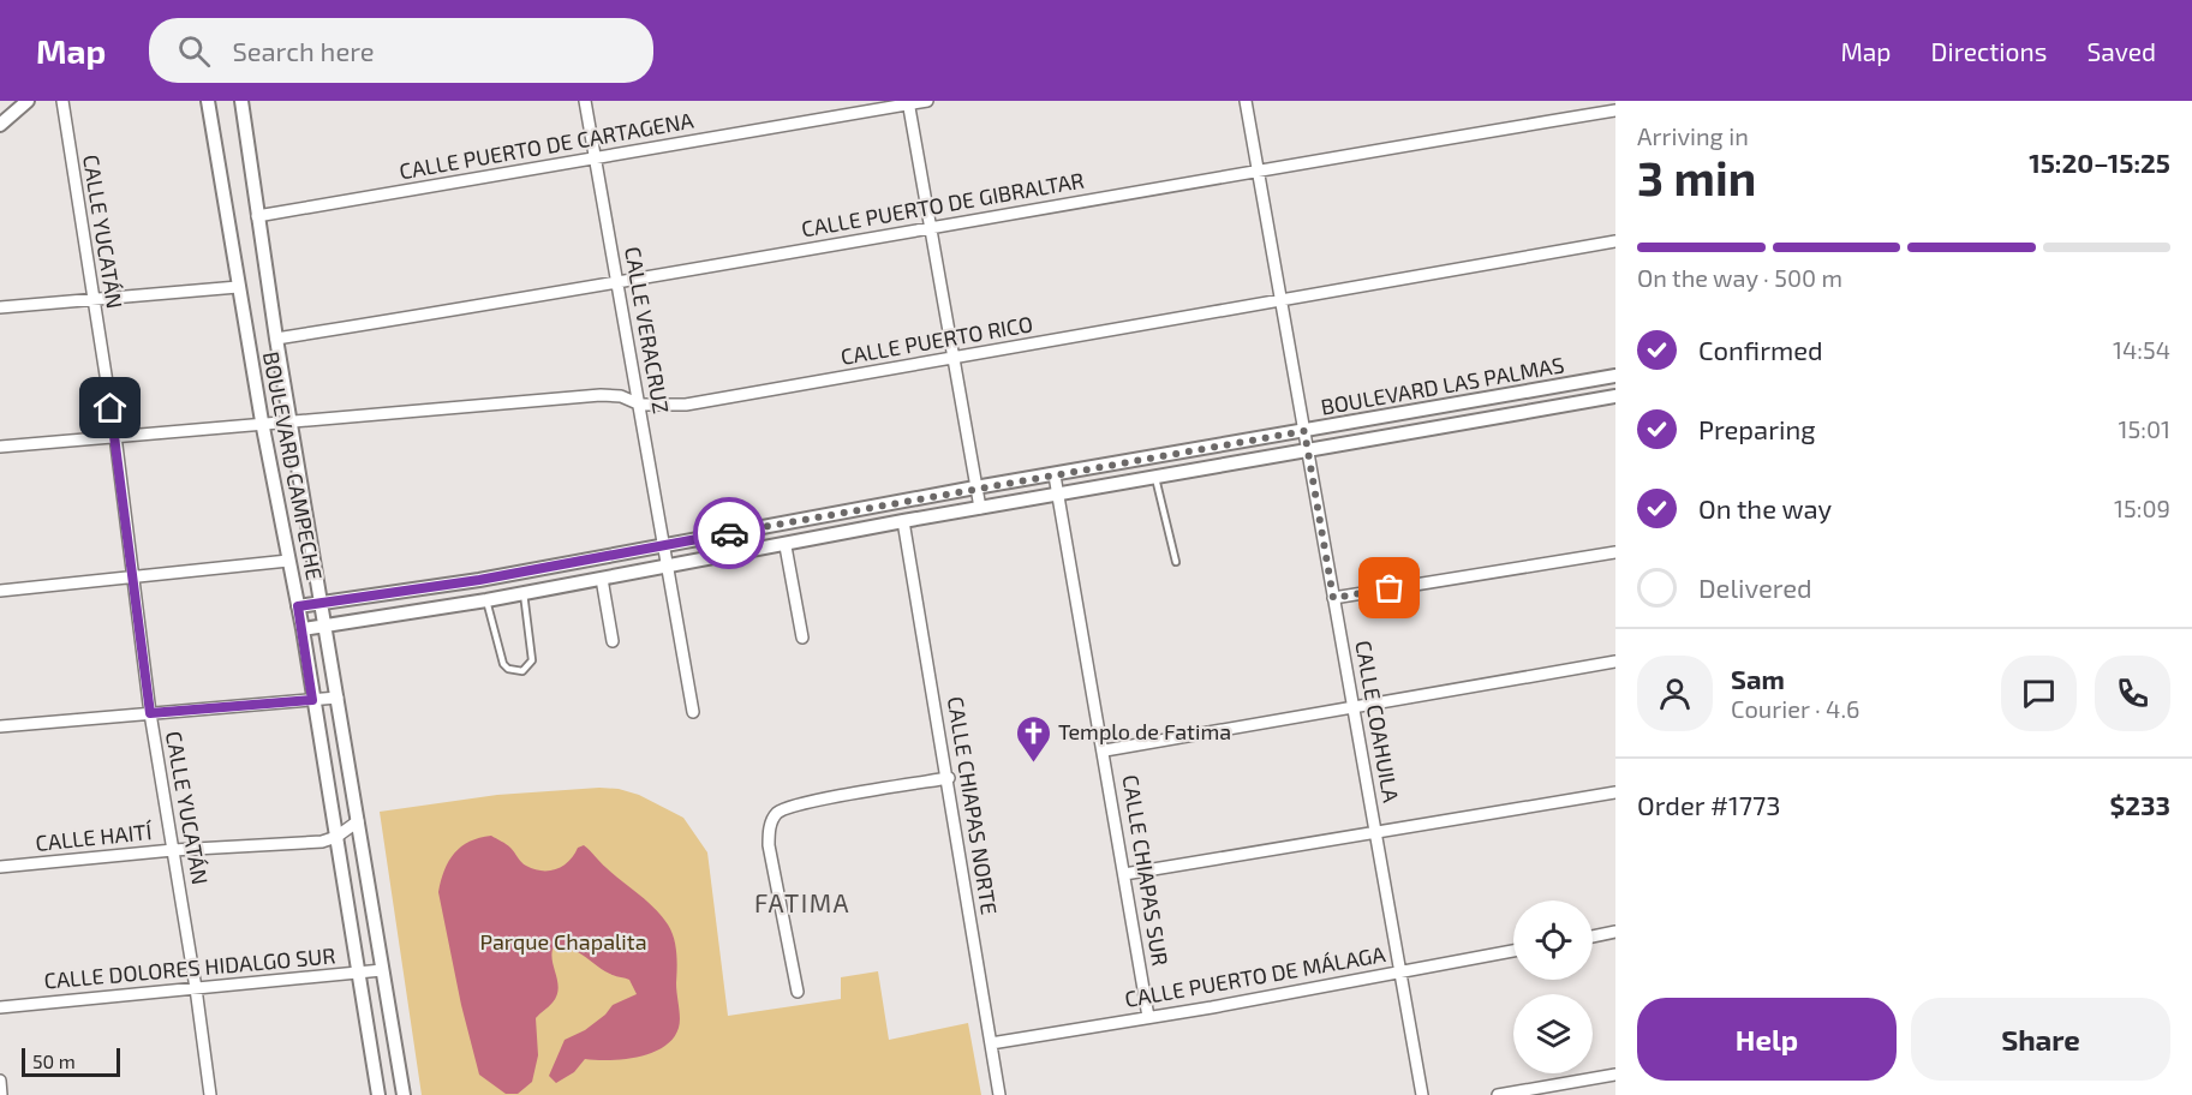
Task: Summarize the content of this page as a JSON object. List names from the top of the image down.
{
  "streets": {
    "street": [
      "CALLE PUERTO DE CARTAGENA",
      "CALLE PUERTO DE GIBRALTAR",
      "CALLE YUCATÁN",
      "CALLE VERACRUZ",
      "CALLE PUERTO RICO",
      "BOULEVARD LAS PALMAS",
      "BOULEVARD CAMPECHE",
      "CALLE COAHUILA",
      "CALLE CHIAPAS NORTE",
      "CALLE HAITÍ",
      "CALLE CHIAPAS SUR",
      "CALLE DOLORES HIDALGO SUR",
      "CALLE PUERTO DE MÁLAGA"
    ]
  },
  "crossings": [
    ["CALLE PUERTO DE CARTAGENA", "CALLE VERACRUZ"],
    ["CALLE PUERTO DE CARTAGENA", "BOULEVARD CAMPECHE"],
    ["CALLE PUERTO DE GIBRALTAR", "CALLE VERACRUZ"],
    ["CALLE PUERTO DE GIBRALTAR", "BOULEVARD CAMPECHE"],
    ["CALLE PUERTO DE GIBRALTAR", "CALLE COAHUILA"],
    ["CALLE YUCATÁN", "CALLE PUERTO RICO"],
    ["CALLE YUCATÁN", "CALLE HAITÍ"],
    ["CALLE YUCATÁN", "CALLE DOLORES HIDALGO SUR"],
    ["CALLE VERACRUZ", "CALLE PUERTO RICO"],
    ["CALLE VERACRUZ", "BOULEVARD LAS PALMAS"],
    ["CALLE PUERTO RICO", "BOULEVARD CAMPECHE"],
    ["CALLE PUERTO RICO", "CALLE COAHUILA"],
    ["BOULEVARD LAS PALMAS", "BOULEVARD CAMPECHE"],
    ["BOULEVARD LAS PALMAS", "CALLE COAHUILA"],
    ["BOULEVARD LAS PALMAS", "CALLE CHIAPAS NORTE"],
    ["BOULEVARD LAS PALMAS", "CALLE CHIAPAS SUR"],
    ["BOULEVARD CAMPECHE", "CALLE HAITÍ"],
    ["BOULEVARD CAMPECHE", "CALLE DOLORES HIDALGO SUR"],
    ["CALLE COAHUILA", "CALLE PUERTO DE MÁLAGA"],
    ["CALLE CHIAPAS NORTE", "CALLE PUERTO DE MÁLAGA"],
    ["CALLE CHIAPAS SUR", "CALLE PUERTO DE MÁLAGA"]
  ],
  "districts": ["FATIMA"],
  "parks": ["Parque Chapalita"],
  "places": {
    "church": ["Templo de Fatima"]
  },
  "scale_bar": "50 m",
  "page": {
    "header": "Map",
    "search": "Search here",
    "nav": ["Map", "Directions", "Saved"],
    "heading": ["3 min", "Arriving in", "15:20–15:25"],
    "panel": [
      "Sam",
      "Courier · 4.6",
      "Order #1773",
      "$233"
    ],
    "bar": "On the way · 500 m",
    "list": [
      ["Confirmed", "14:54"],
      ["Preparing", "15:01"],
      ["On the way", "15:09"],
      "Delivered"
    ],
    "buttons": ["Help", "Share"],
    "scale": "50 m"
  }
}
